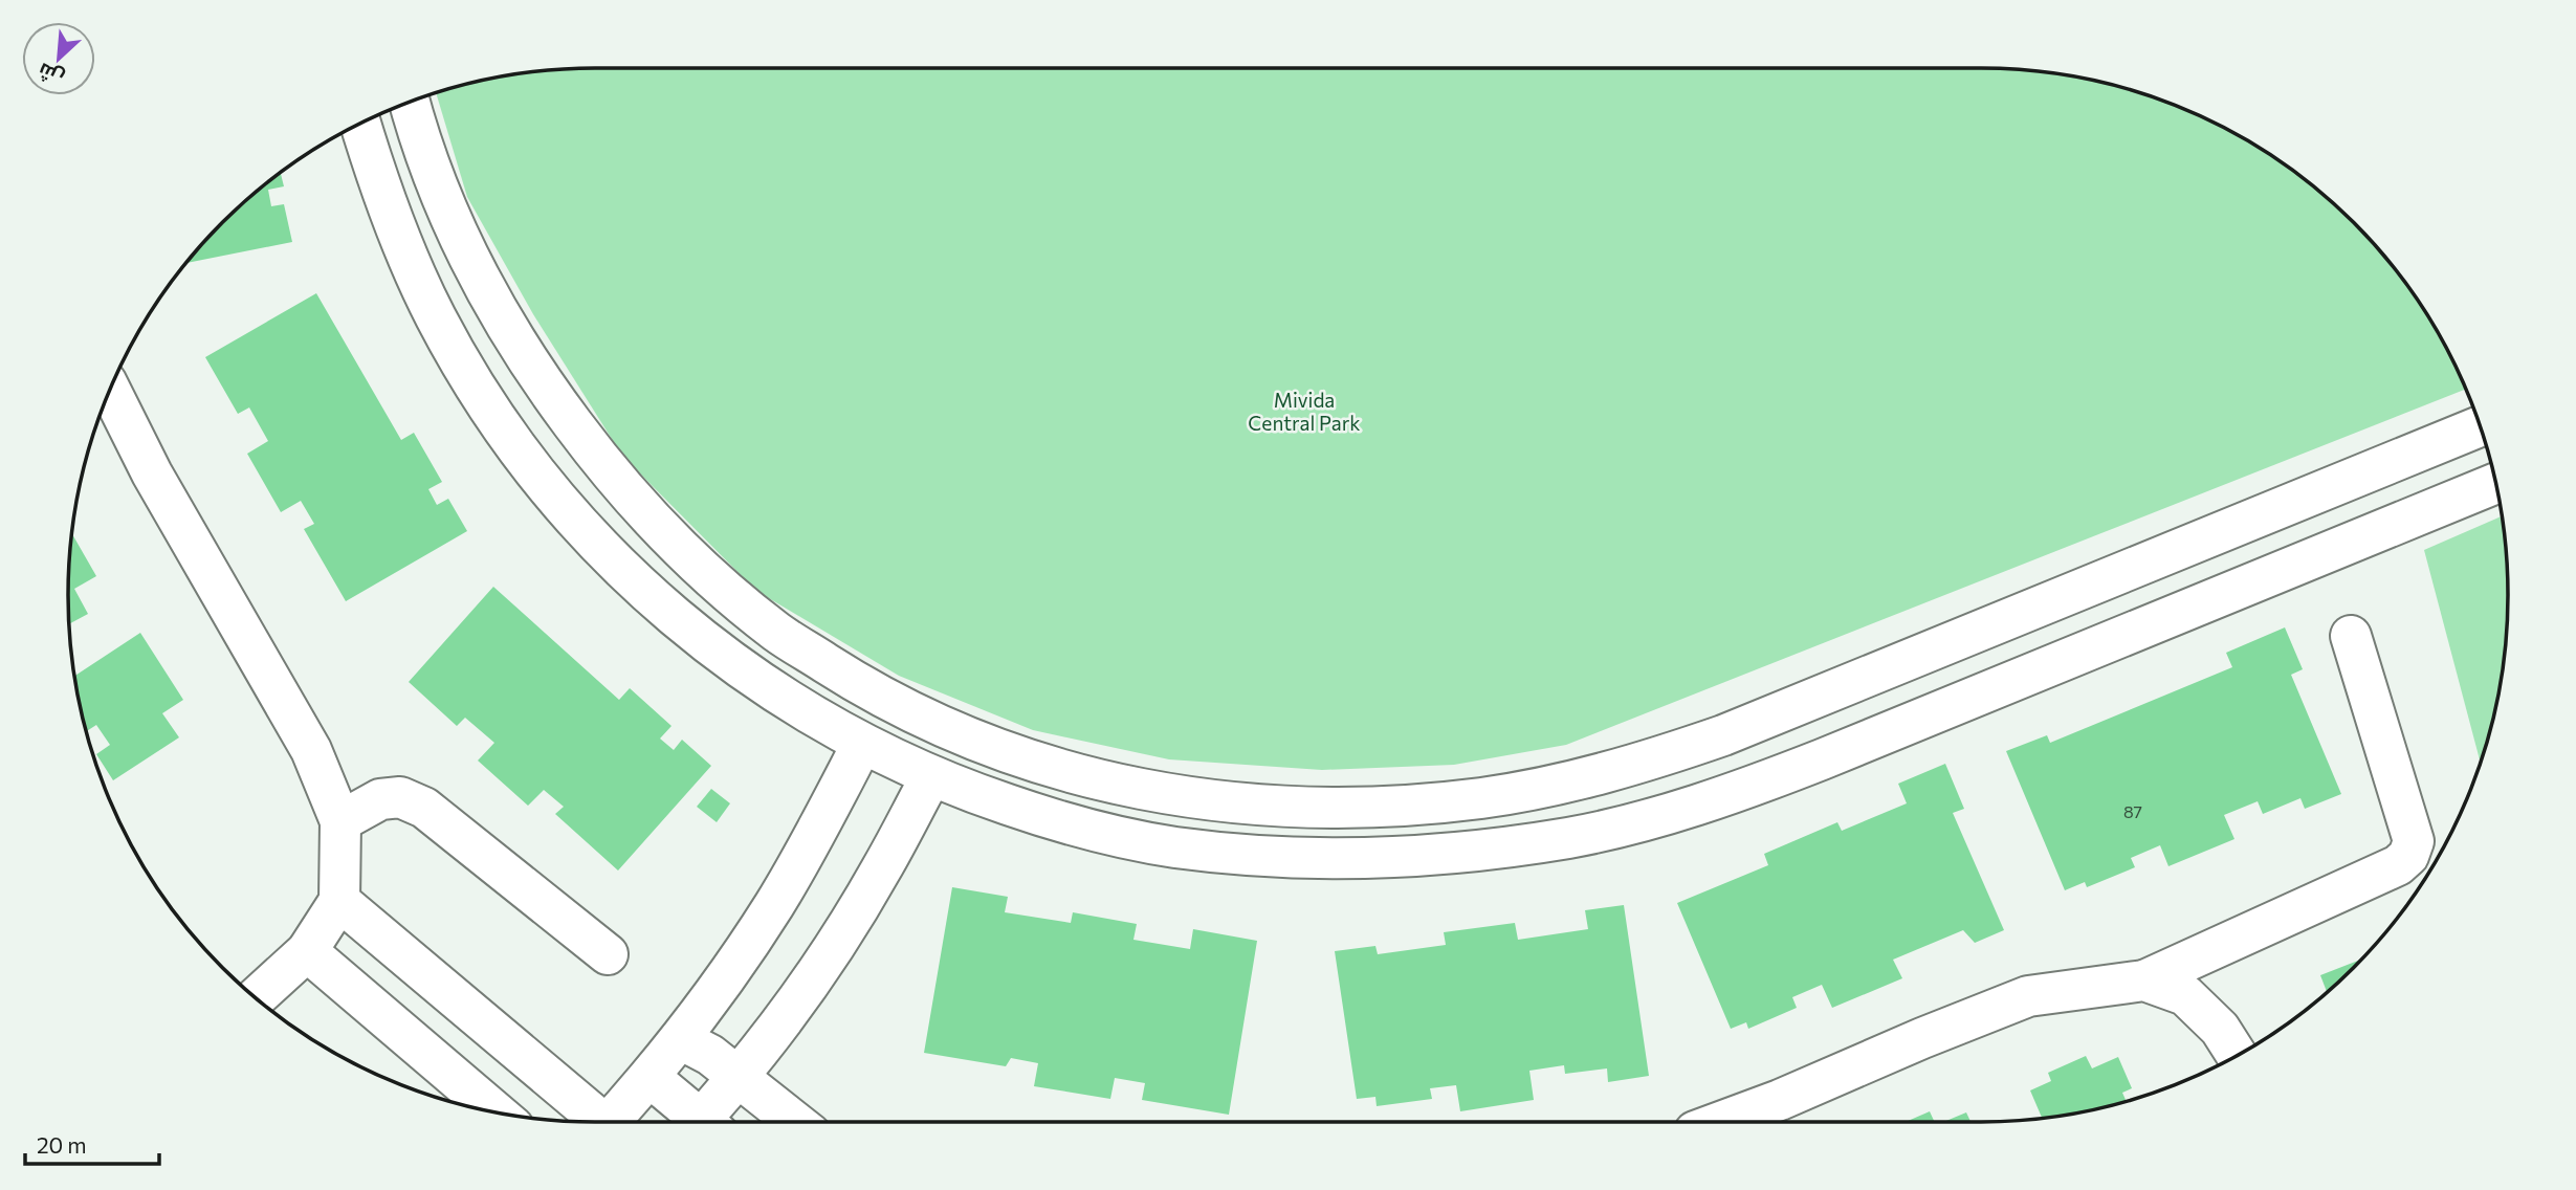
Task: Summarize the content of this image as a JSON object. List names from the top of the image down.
{
  "parks": ["Mivida Central Park"],
  "house_numbers": ["87"],
  "scale_bar": "20 m",
  "north": "bottom left"
}
